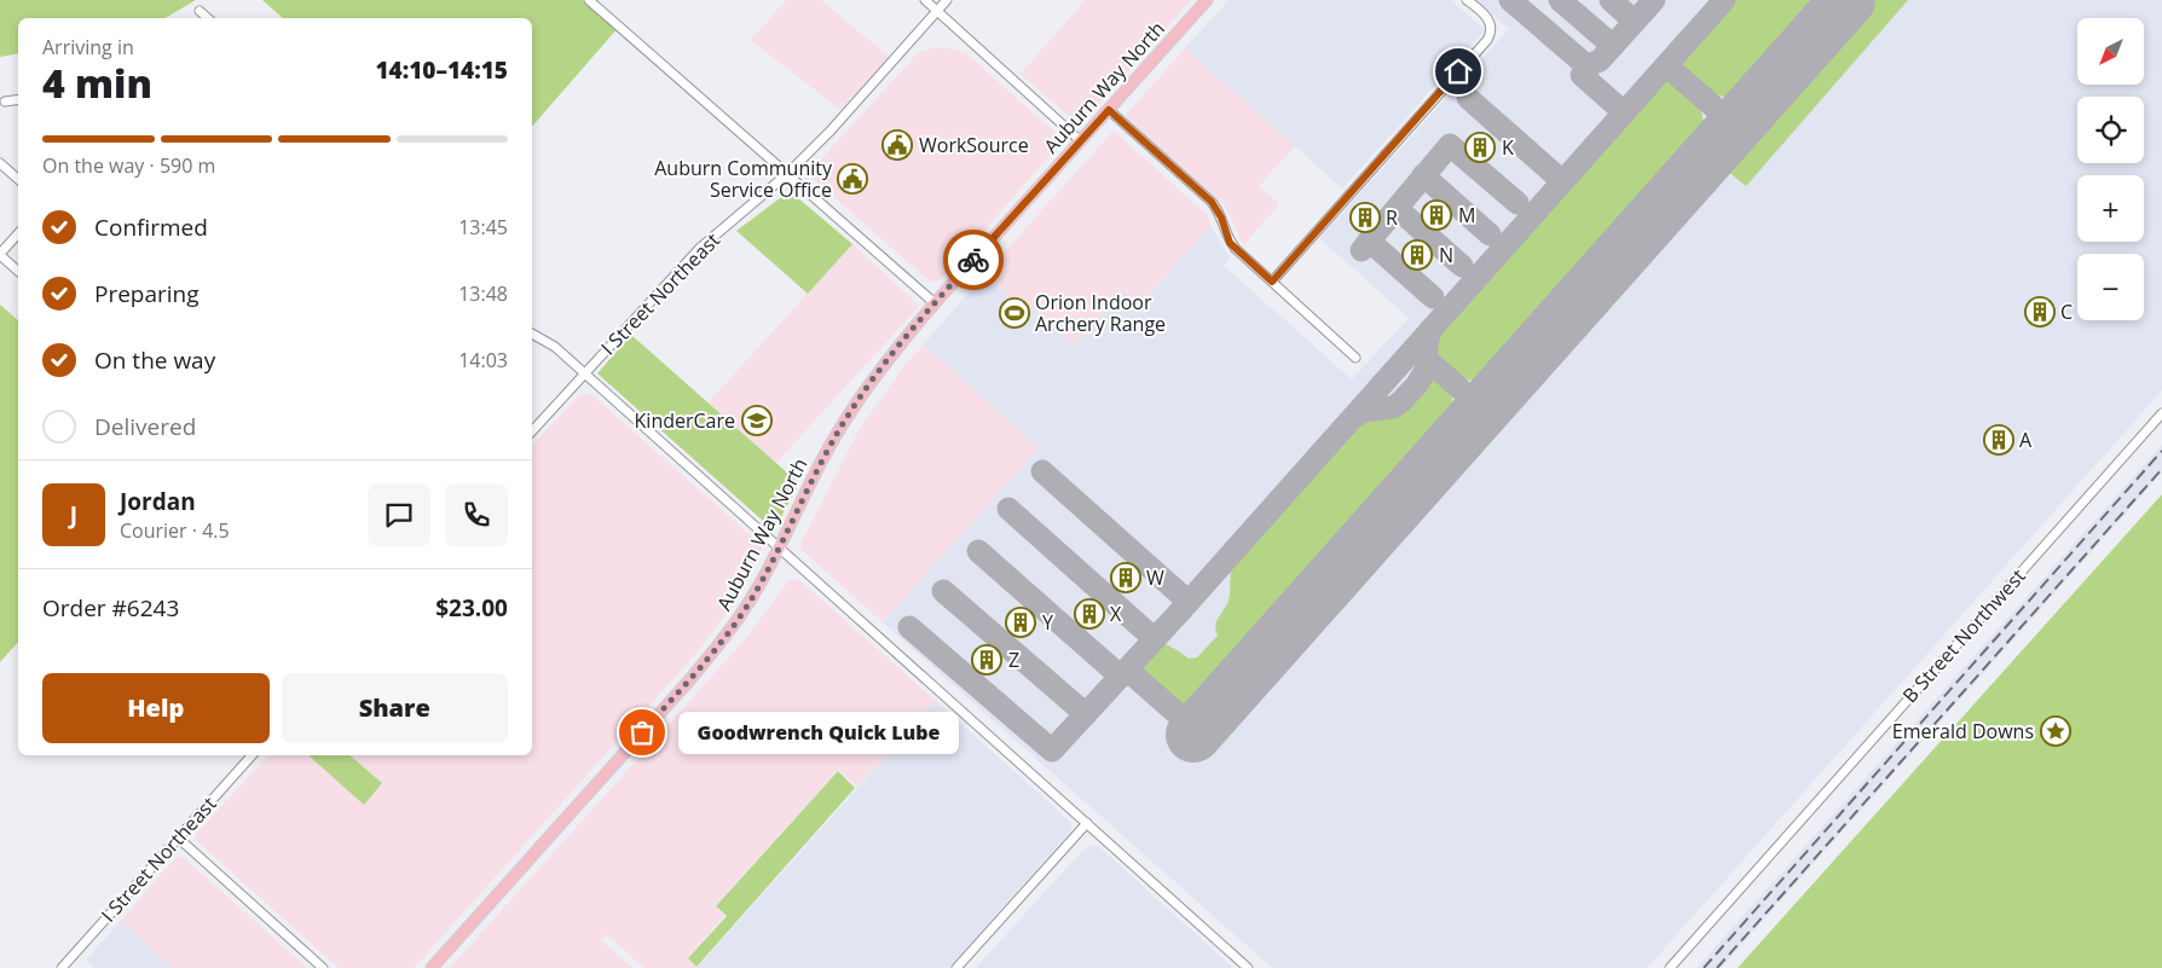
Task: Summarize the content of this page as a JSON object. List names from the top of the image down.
{
  "streets": {
    "main road": ["Auburn Way North"],
    "street": ["I Street Northeast", "B Street Northwest"]
  },
  "places": {
    "public building": ["WorkSource", "Auburn Community Service Office"],
    "building": [
      "K",
      "M",
      "R",
      "N",
      "C",
      "A",
      "W",
      "X",
      "Y",
      "Z"
    ],
    "sports": ["Orion Indoor Archery Range"],
    "school or university": ["KinderCare"],
    "place": ["Emerald Downs"],
    "other": ["Goodwrench Quick Lube"]
  },
  "north": "bottom left",
  "page": {
    "map_buttons": ["+", "−"],
    "heading": ["4 min", "Arriving in", "14:10–14:15"],
    "panel": [
      "Jordan",
      "Courier · 4.5",
      "Order #6243",
      "$23.00"
    ],
    "bar": "On the way · 590 m",
    "list": [
      ["Confirmed", "13:45"],
      ["Preparing", "13:48"],
      ["On the way", "14:03"],
      "Delivered"
    ],
    "round": "J",
    "buttons": ["Help", "Share"],
    "bubble": "Goodwrench Quick Lube"
  }
}
